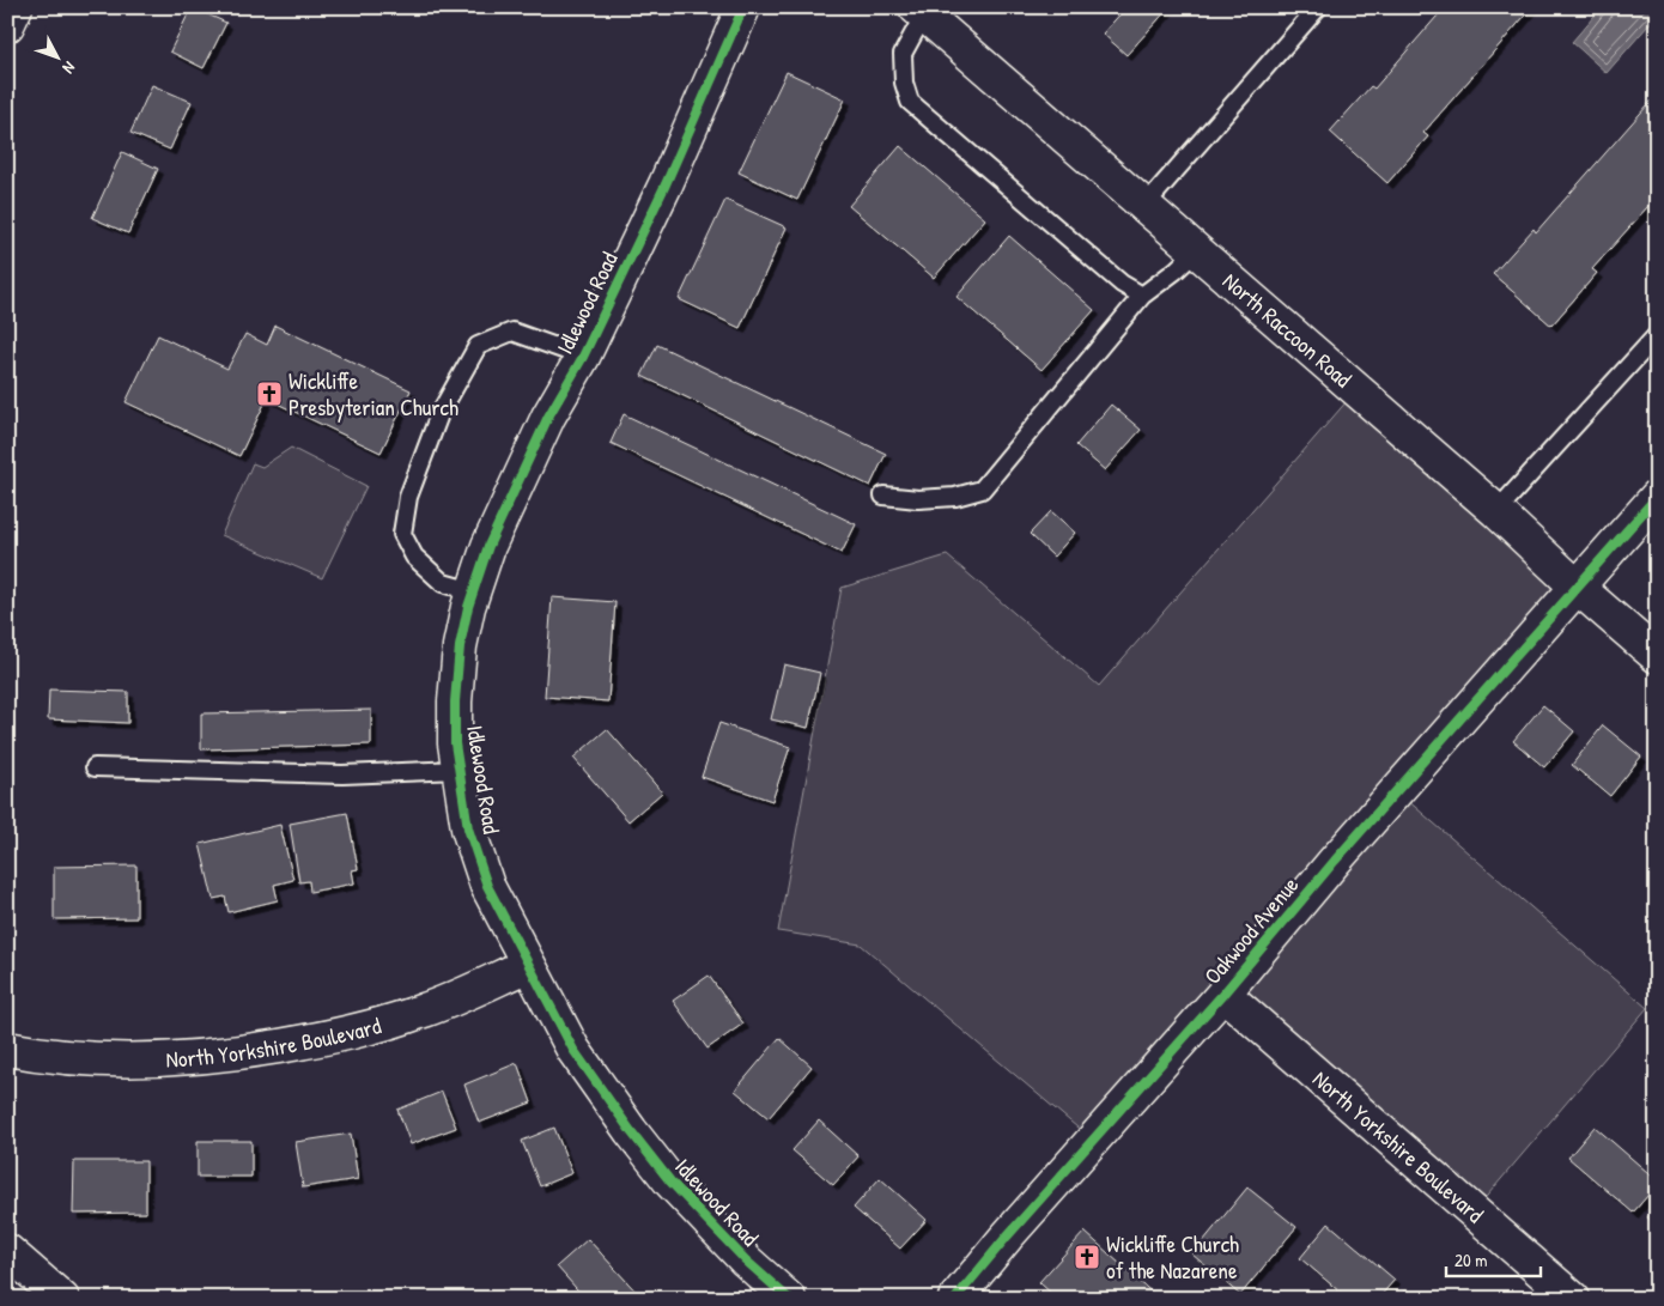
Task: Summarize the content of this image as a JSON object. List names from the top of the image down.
{
  "streets": {
    "street": [
      "Idlewood Road",
      "North Raccoon Road",
      "Oakwood Avenue",
      "North Yorkshire Boulevard"
    ]
  },
  "crossings": [
    ["Idlewood Road", "North Yorkshire Boulevard"],
    ["North Raccoon Road", "Oakwood Avenue"],
    ["Oakwood Avenue", "North Yorkshire Boulevard"]
  ],
  "places": {
    "church": ["Wickliffe Presbyterian Church", "Wickliffe Church of the Nazarene"]
  },
  "scale_bar": "20 m",
  "north": "bottom right"
}
